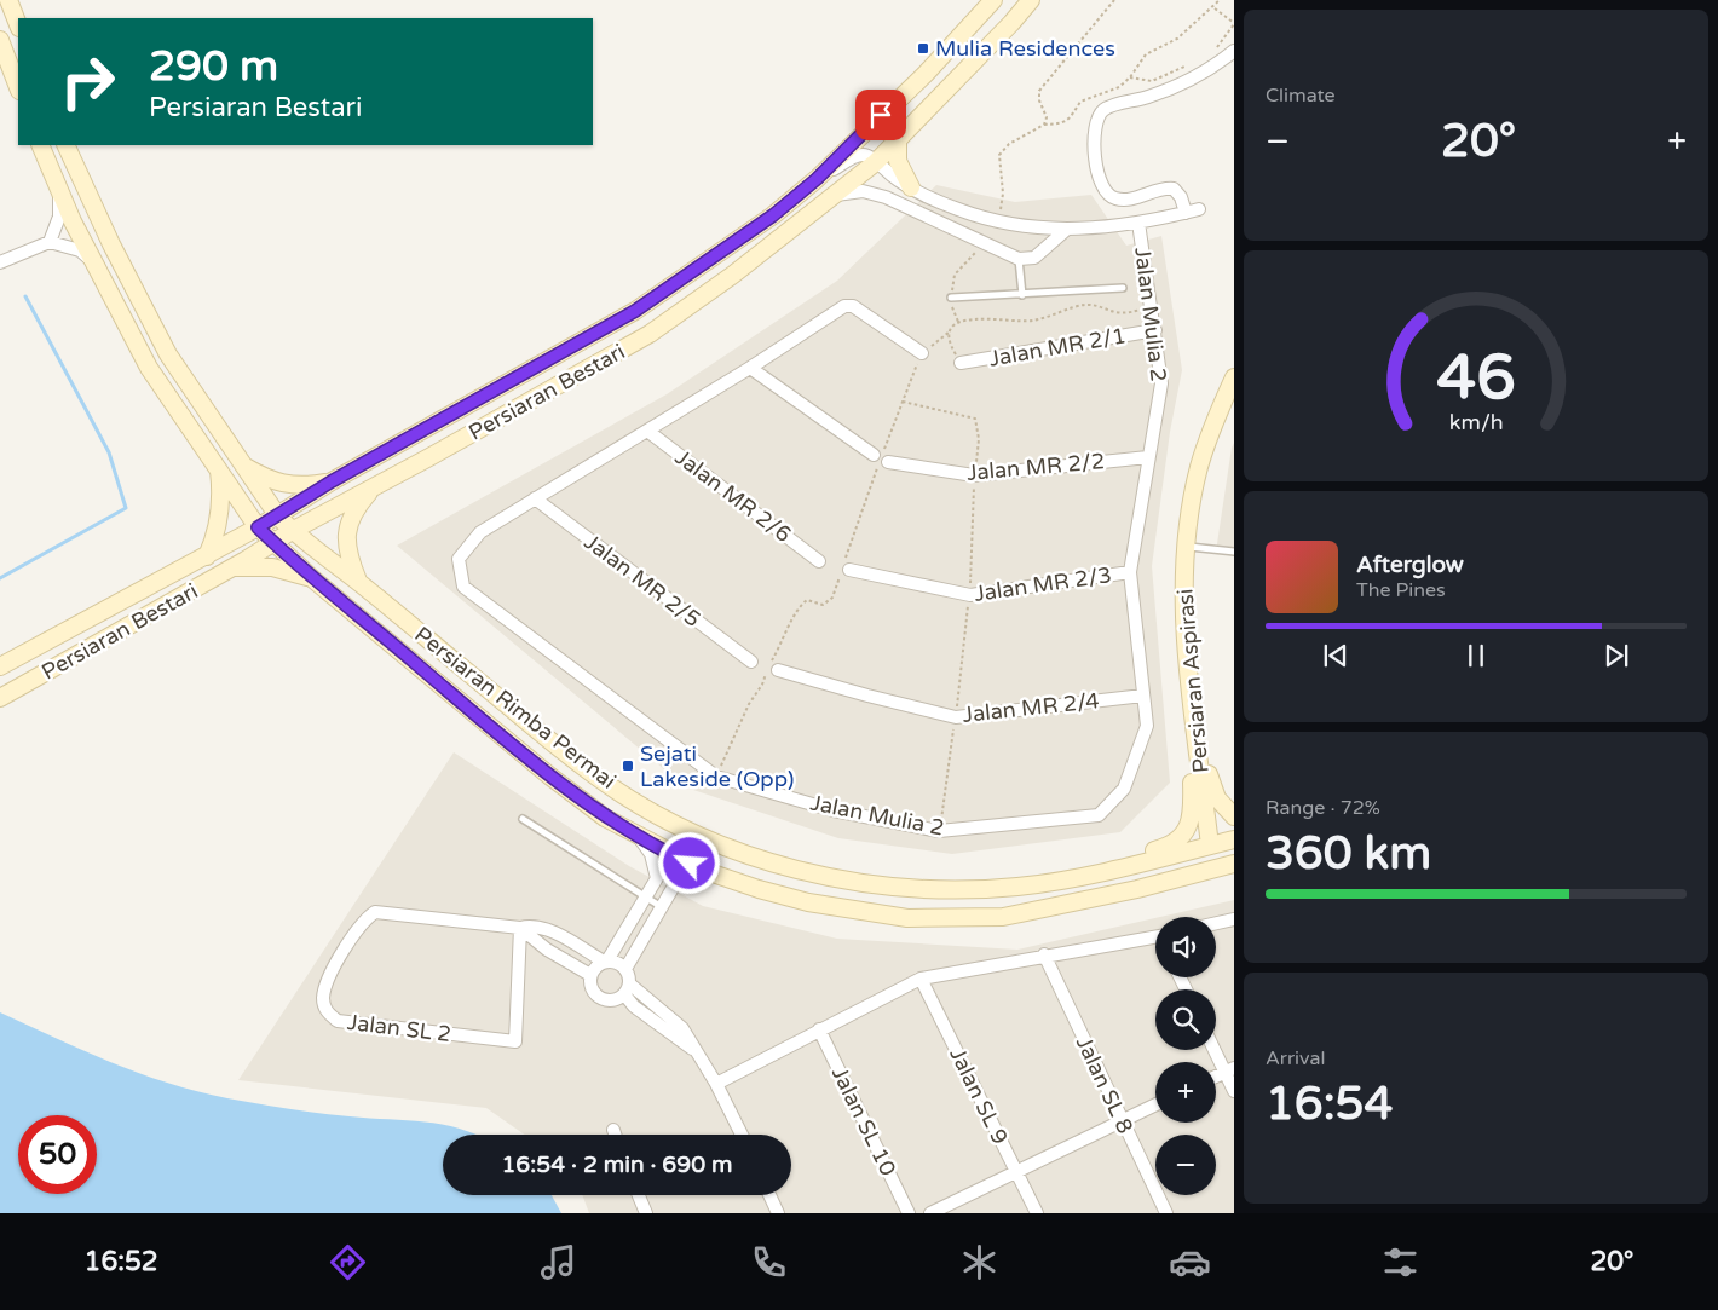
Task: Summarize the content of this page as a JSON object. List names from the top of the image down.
{
  "streets": {
    "main road": ["Persiaran Bestari", "Persiaran Aspirasi", "Persiaran Rimba Permai"],
    "street": [
      "Jalan Mulia 2",
      "Jalan MR 2/1",
      "Jalan MR 2/2",
      "Jalan MR 2/6",
      "Jalan MR 2/5",
      "Jalan MR 2/3",
      "Jalan MR 2/4",
      "Jalan SL 2",
      "Jalan SL 8",
      "Jalan SL 9",
      "Jalan SL 10"
    ]
  },
  "crossings": [
    ["Jalan Mulia 2", "Jalan MR 2/1"],
    ["Jalan Mulia 2", "Persiaran Bestari"],
    ["Jalan Mulia 2", "Jalan MR 2/2"],
    ["Jalan Mulia 2", "Jalan MR 2/6"],
    ["Jalan Mulia 2", "Jalan MR 2/5"],
    ["Jalan Mulia 2", "Jalan MR 2/3"],
    ["Jalan Mulia 2", "Jalan MR 2/4"],
    ["Persiaran Bestari", "Persiaran Rimba Permai"],
    ["Persiaran Aspirasi", "Persiaran Rimba Permai"]
  ],
  "places": {
    "transit": ["Mulia Residences", "Sejati Lakeside (Opp)"]
  },
  "page": {
    "tile": [
      "Climate",
      ["Range · 72%", "360 km"],
      ["Arrival", "16:54"]
    ],
    "turn": ["290 m", "Persiaran Bestari"],
    "heat": ["−", "20°", "+"],
    "song": ["Afterglow", "The Pines"],
    "map_buttons": ["+", "−"],
    "limit": "50",
    "trip": "16:54 · 2 min · 690 m",
    "tabs": ["16:52", "20°"],
    "gauge": ["46", "km/h"]
  }
}
